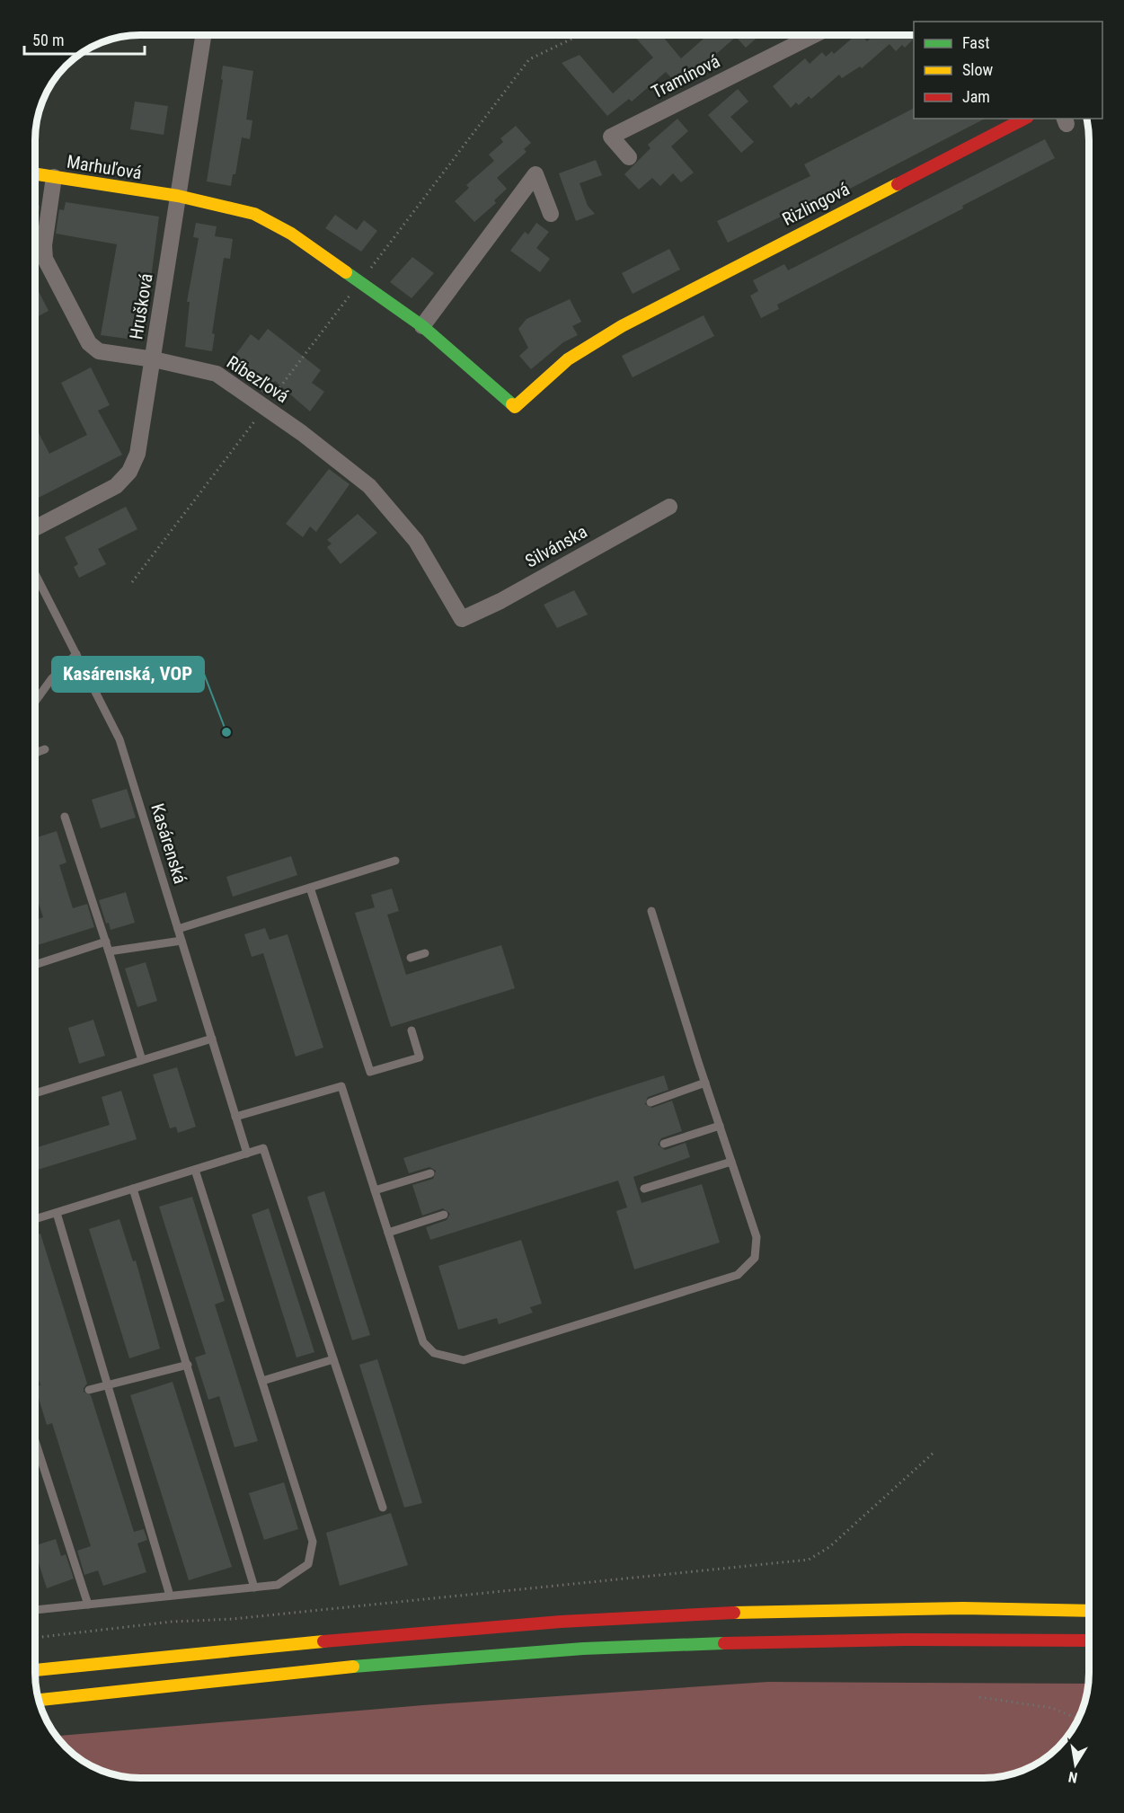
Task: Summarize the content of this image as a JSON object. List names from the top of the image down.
{
  "streets": {
    "main road": ["Marhuľová", "Rizlingová"],
    "street": [
      "Tramínová",
      "Hrušková",
      "Ríbezľová",
      "Silvánska"
    ],
    "lane": ["Kasárenská"]
  },
  "crossings": [
    ["Marhuľová", "Rizlingová"],
    ["Marhuľová", "Hrušková"],
    ["Marhuľová", "Ríbezľová"],
    ["Hrušková", "Ríbezľová"],
    ["Ríbezľová", "Silvánska"]
  ],
  "places": ["Kasárenská, VOP"],
  "legend": ["Fast", "Slow", "Jam"],
  "scale_bar": "50 m",
  "north": "bottom"
}
